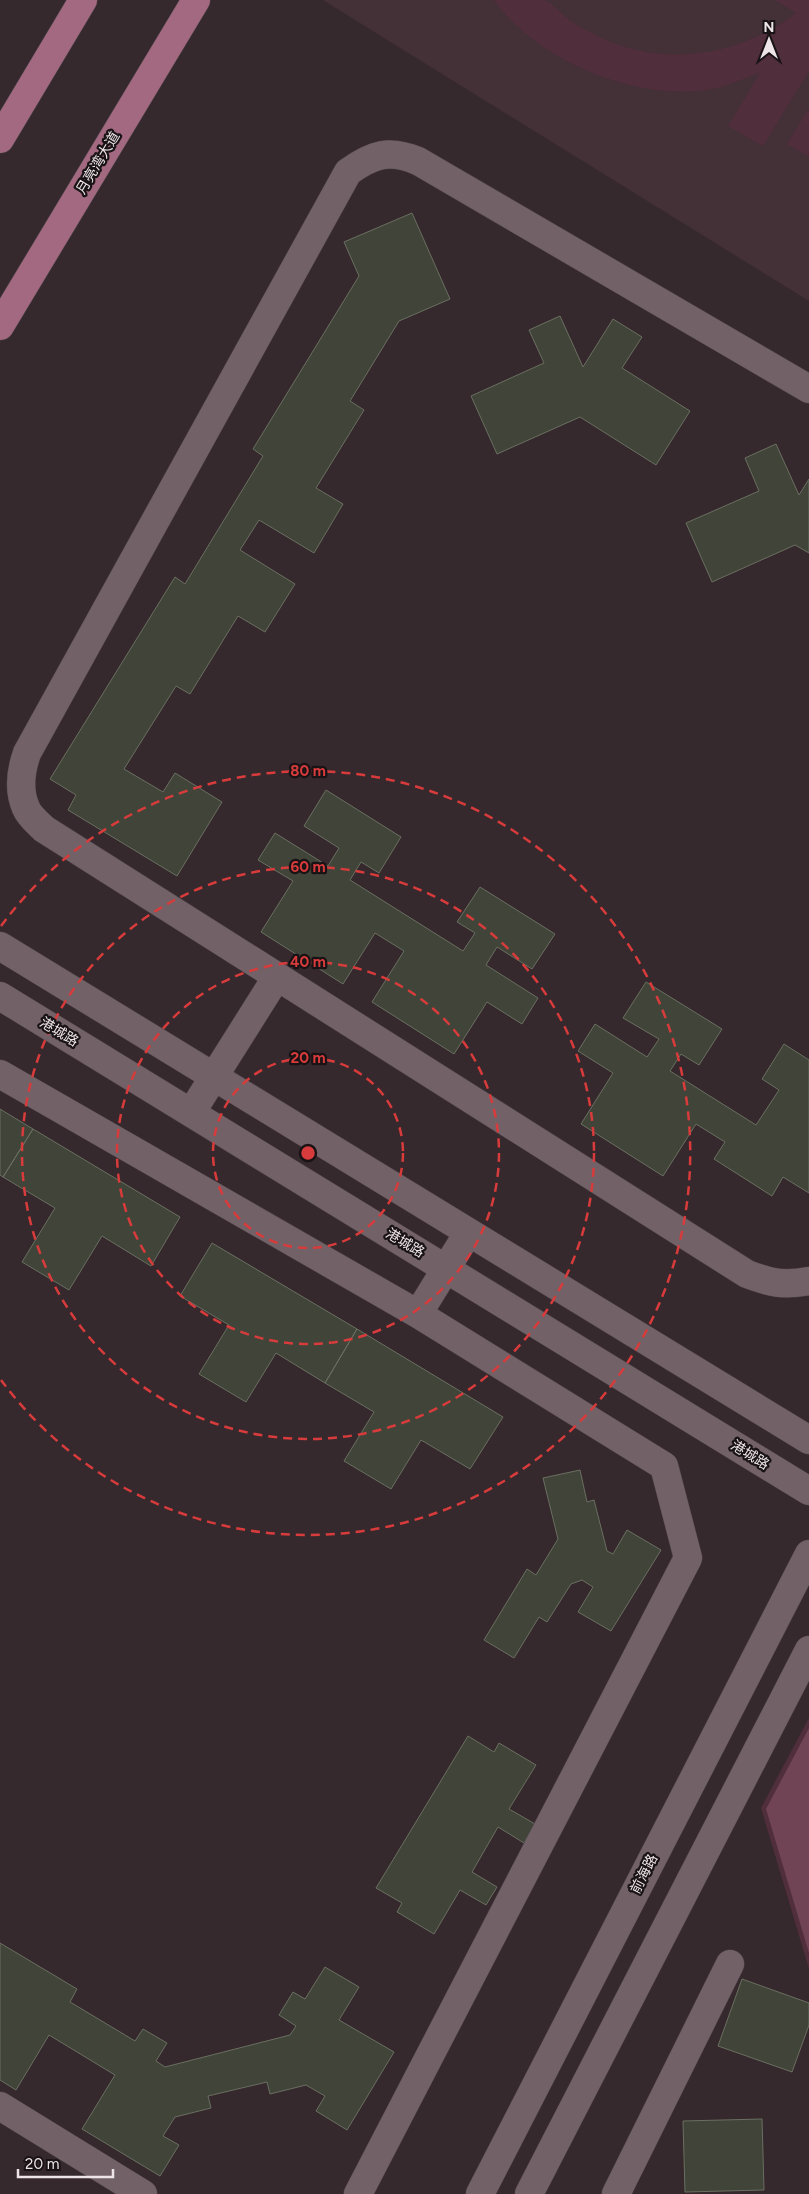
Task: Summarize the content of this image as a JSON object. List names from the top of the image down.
{
  "streets": {
    "main road": ["月亮湾大道"],
    "street": ["港城路", "前海路"]
  },
  "scale_bar": "20 m",
  "north": "top",
  "rings": [
    "80 m",
    "60 m",
    "40 m",
    "20 m"
  ]
}
